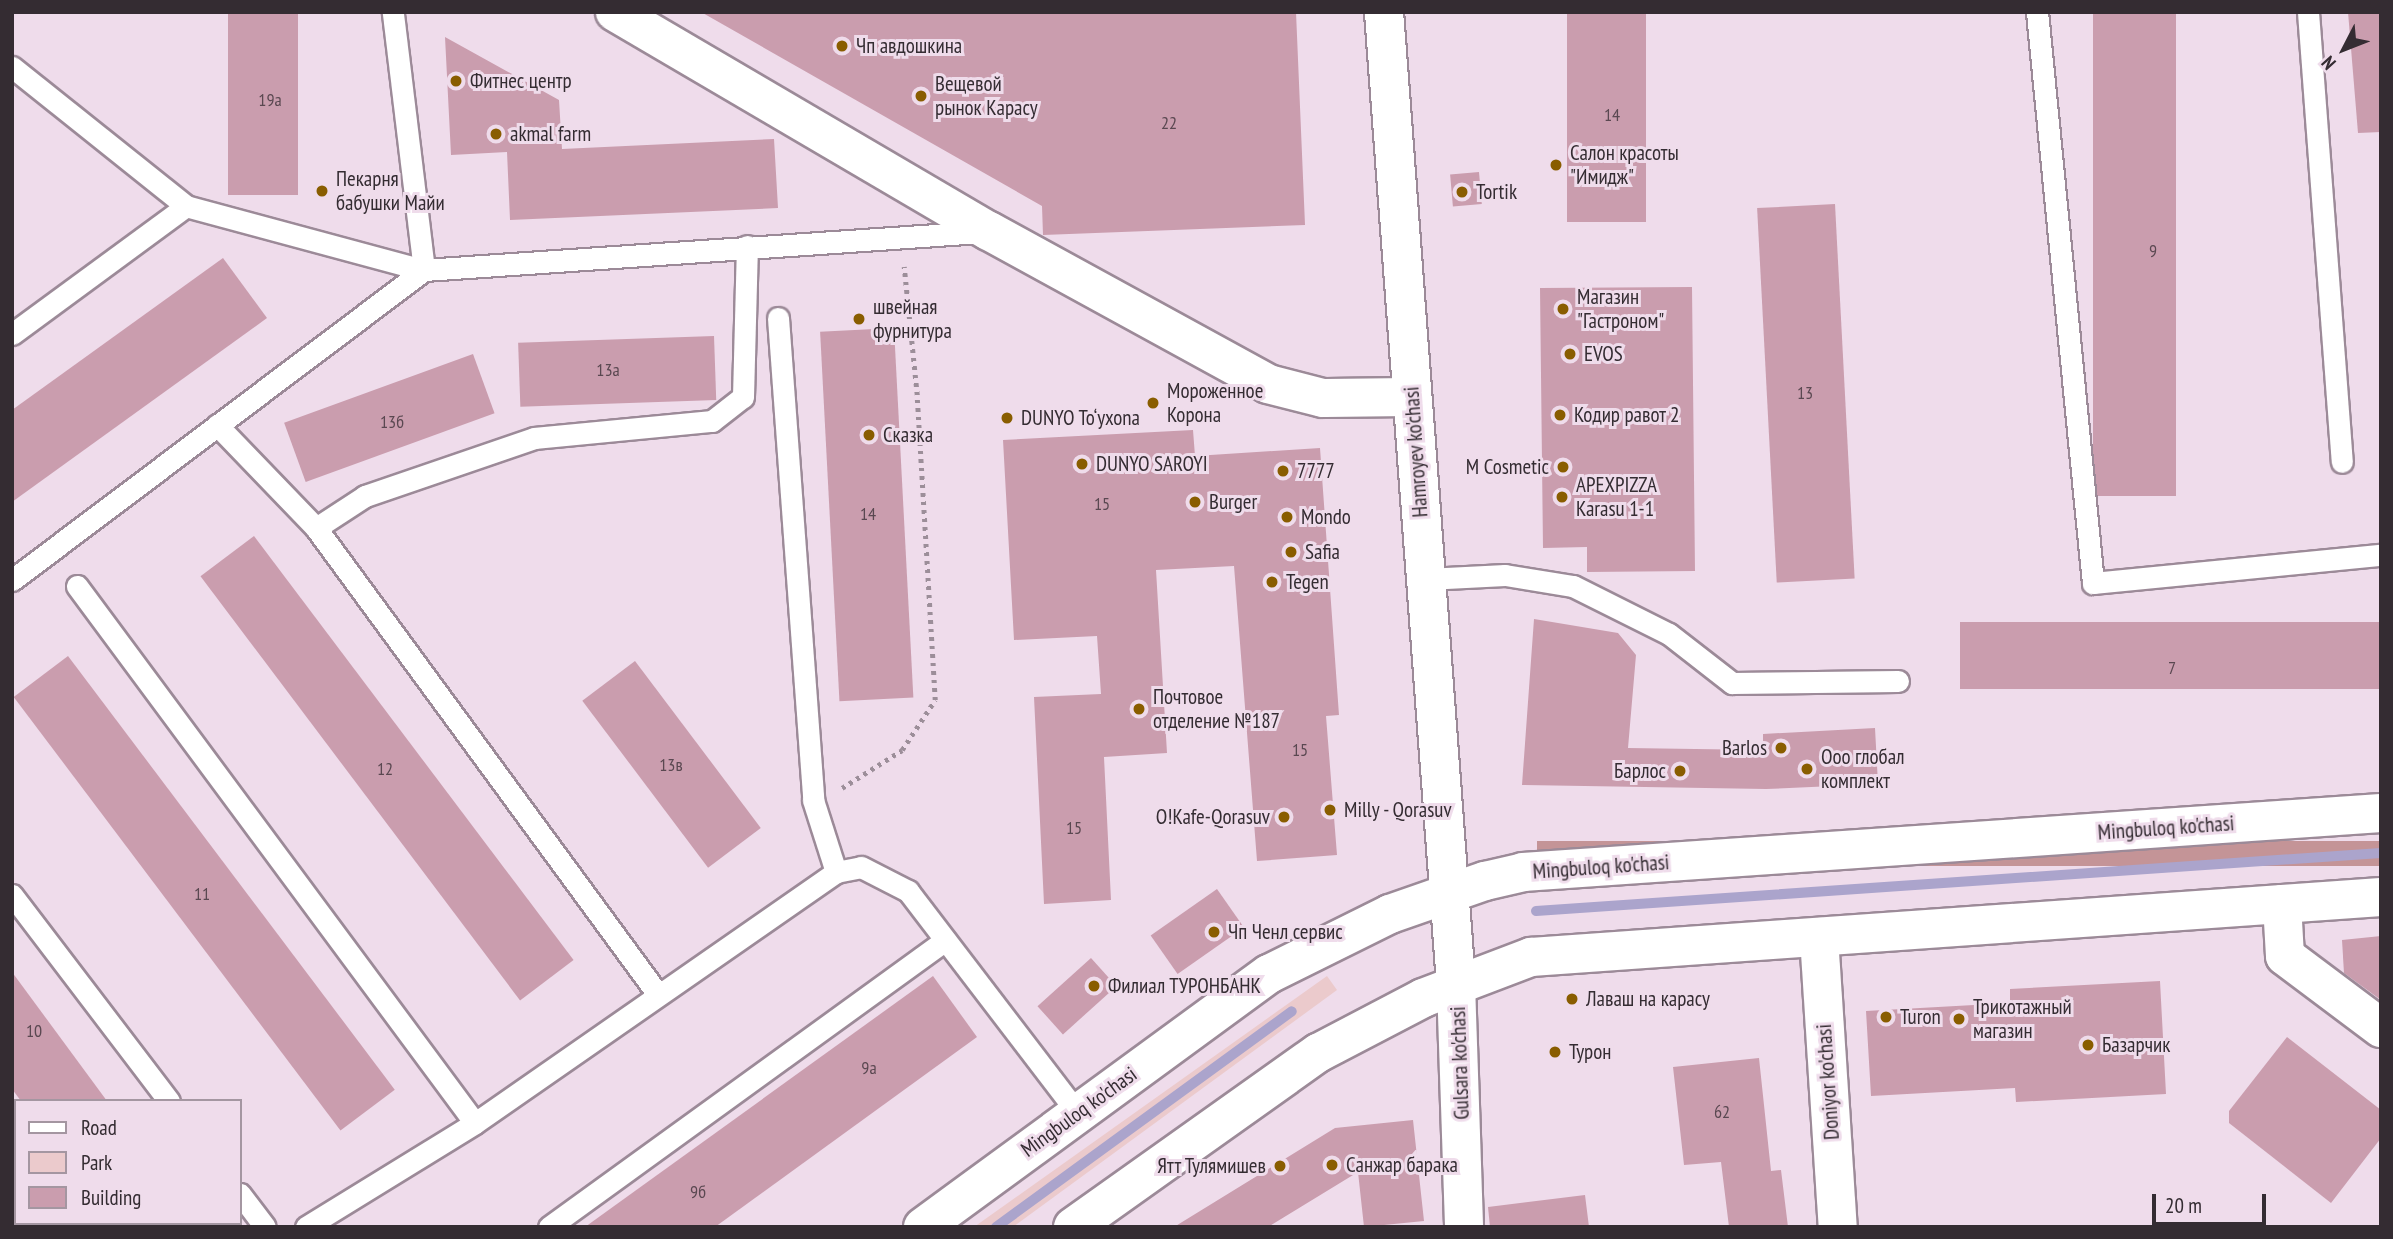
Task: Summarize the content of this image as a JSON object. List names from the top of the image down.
{
  "streets": {
    "main road": [
      "Hamroyev ko'chasi",
      "Mingbuloq ko'chasi",
      "Gulsara ko'chasi",
      "Doniyor ko'chasi"
    ]
  },
  "crossings": [
    ["Hamroyev ko'chasi", "Mingbuloq ko'chasi"],
    ["Hamroyev ko'chasi", "Gulsara ko'chasi"],
    ["Mingbuloq ko'chasi", "Gulsara ko'chasi"]
  ],
  "places": [
    "Чп авдошкина",
    "Фитнес центр",
    "Вещевой рынок Карасу",
    "akmal farm",
    "Салон красоты \"Имидж\"",
    "Пекарня бабушки Майи",
    "Tortik",
    "Магазин \"Гастроном\"",
    "швейная фурнитура",
    "EVOS",
    "Мороженное Корона",
    "Кодир равот 2",
    "DUNYO To‘yxona",
    "Сказка",
    "DUNYO SAROYI",
    "M Cosmetic",
    "7777",
    "APEXPIZZA Karasu 1-1",
    "Burger",
    "Mondo",
    "Safia",
    "Tegen",
    "Почтовое отделение №187",
    "Barlos",
    "Ооо глобал комплект",
    "Барлос",
    "Milly - Qorasuv",
    "O!Kafe-Qorasuv",
    "Чп Ченл сервис",
    "Филиал ТУРОНБАНК",
    "Лаваш на карасу",
    "Turon",
    "Трикотажный магазин",
    "Базарчик",
    "Турон",
    "Санжар барака",
    "Ятт Тулямишев"
  ],
  "house_numbers": [
    "19а",
    "14",
    "22",
    "9",
    "13а",
    "13",
    "13б",
    "15",
    "14",
    "7",
    "15",
    "13в",
    "12",
    "15",
    "11",
    "10",
    "9а",
    "62",
    "9б"
  ],
  "legend": ["Road", "Park", "Building"],
  "scale_bar": "20 m",
  "north": "bottom left"
}
